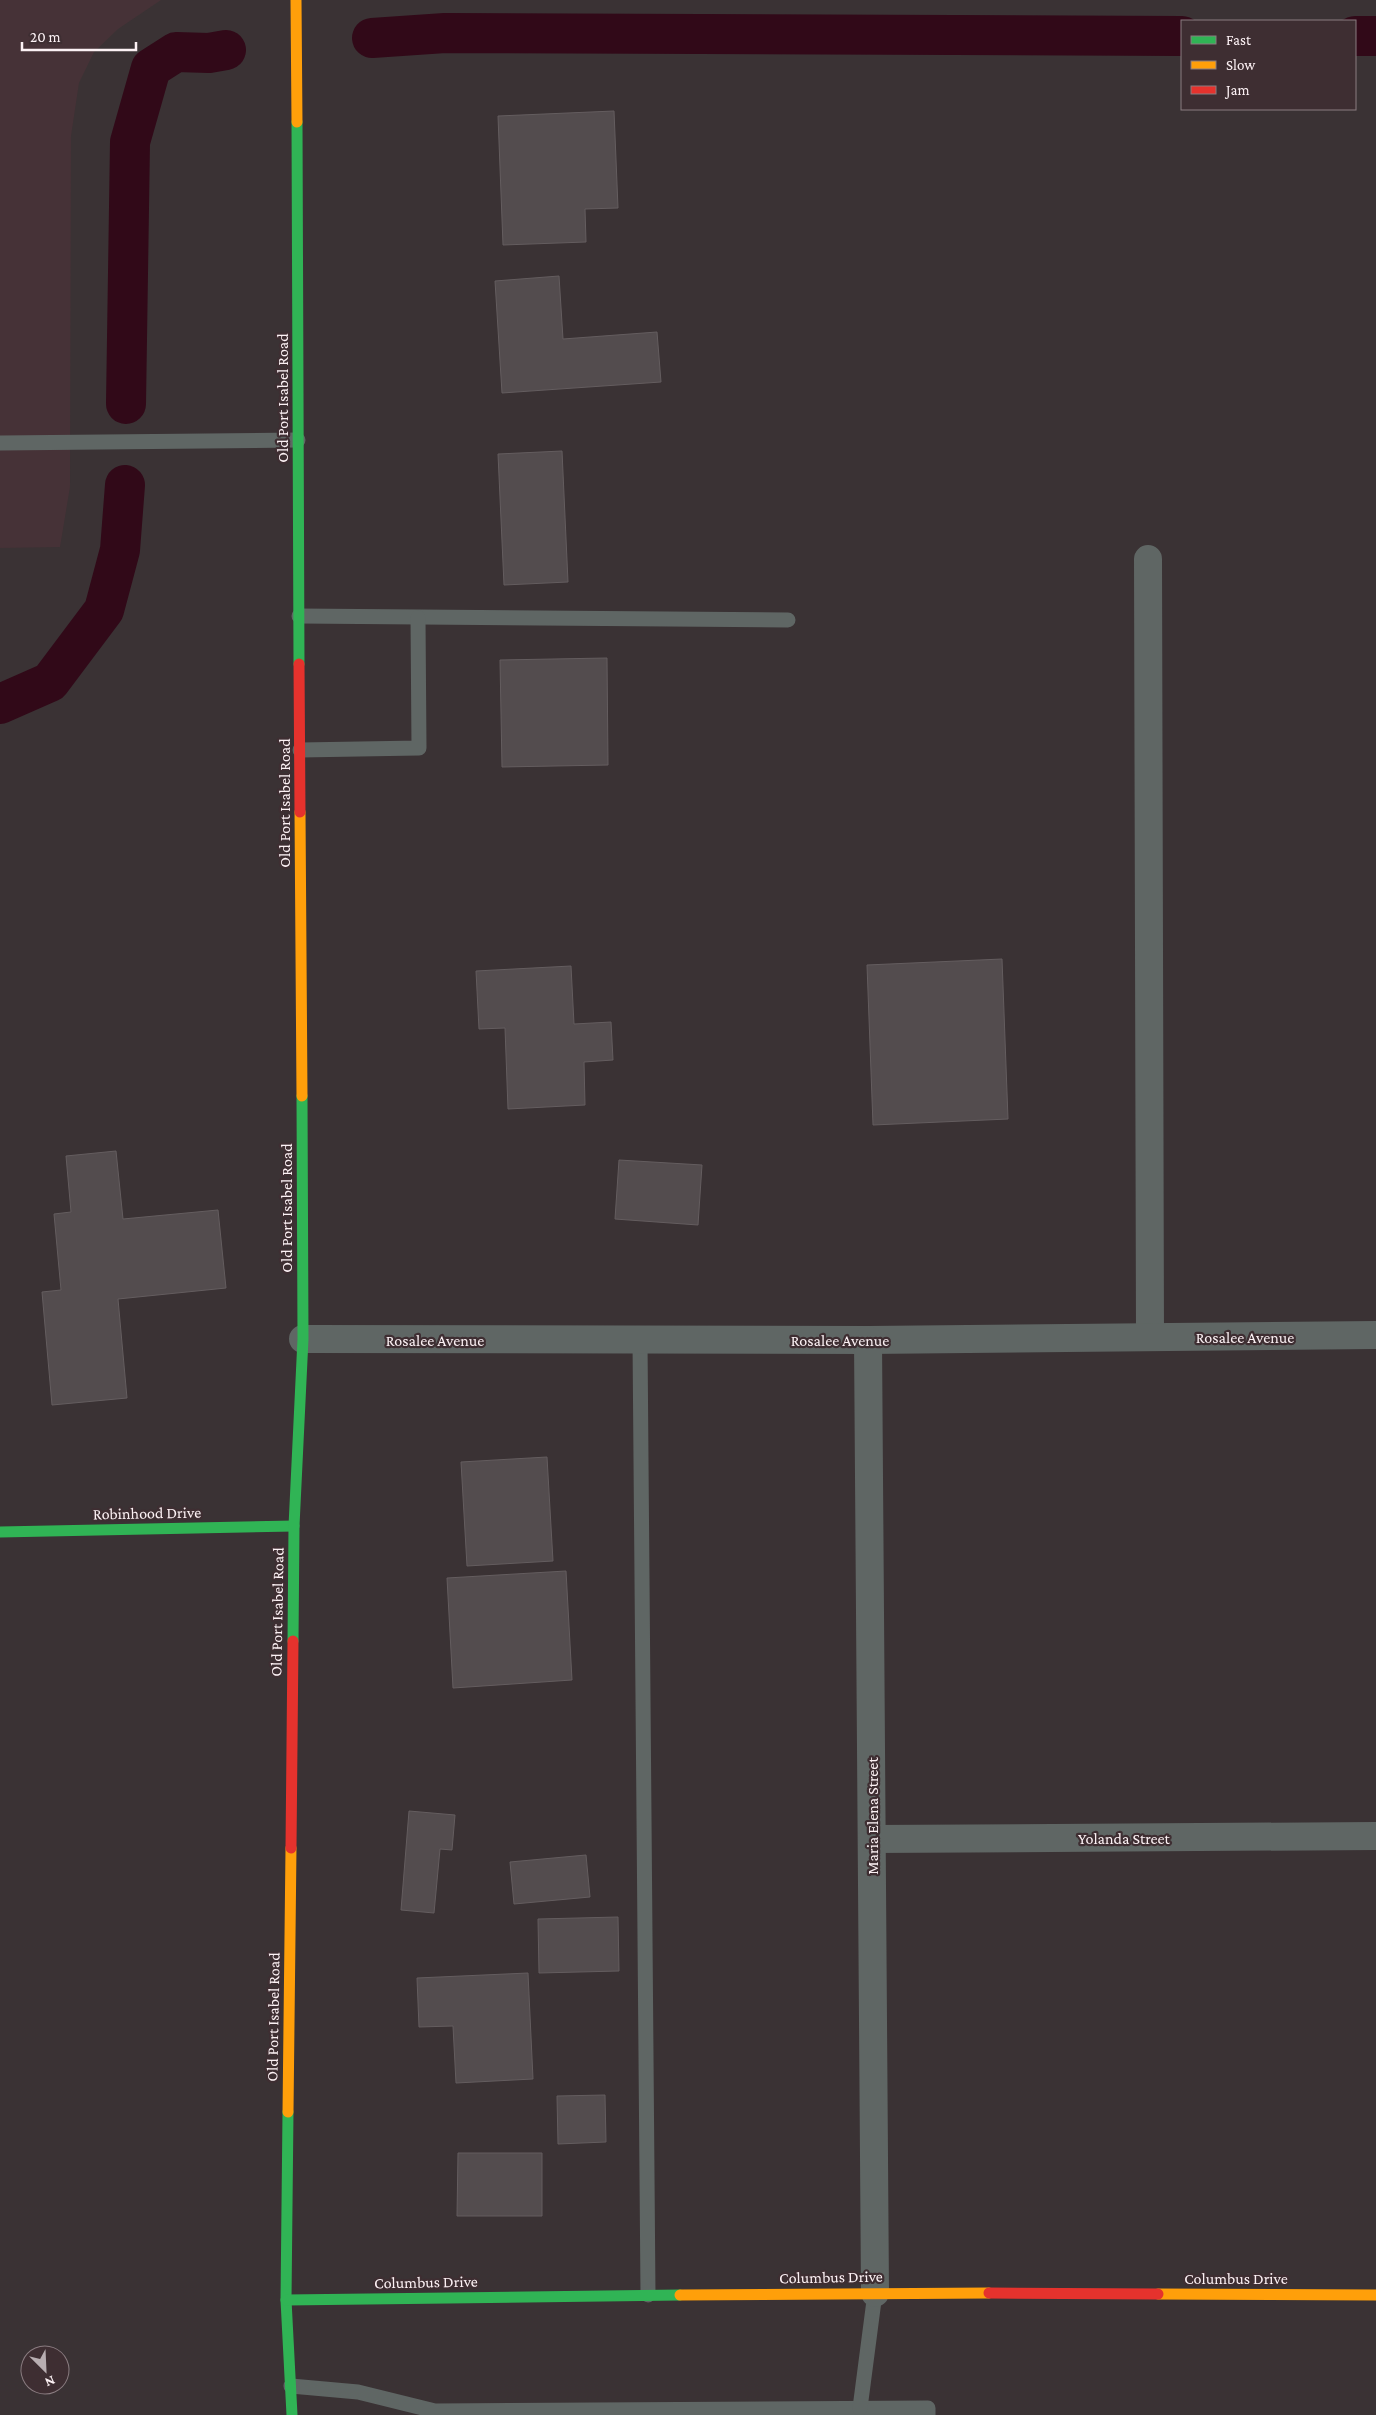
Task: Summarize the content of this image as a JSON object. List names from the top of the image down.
{
  "streets": {
    "street": [
      "Old Port Isabel Road",
      "Rosalee Avenue",
      "Robinhood Drive",
      "Maria Elena Street",
      "Yolanda Street",
      "Columbus Drive"
    ]
  },
  "crossings": [
    ["Old Port Isabel Road", "Rosalee Avenue"],
    ["Old Port Isabel Road", "Robinhood Drive"],
    ["Old Port Isabel Road", "Columbus Drive"],
    ["Rosalee Avenue", "Maria Elena Street"],
    ["Maria Elena Street", "Yolanda Street"],
    ["Maria Elena Street", "Columbus Drive"]
  ],
  "legend": ["Fast", "Slow", "Jam"],
  "scale_bar": "20 m",
  "north": "bottom right"
}
